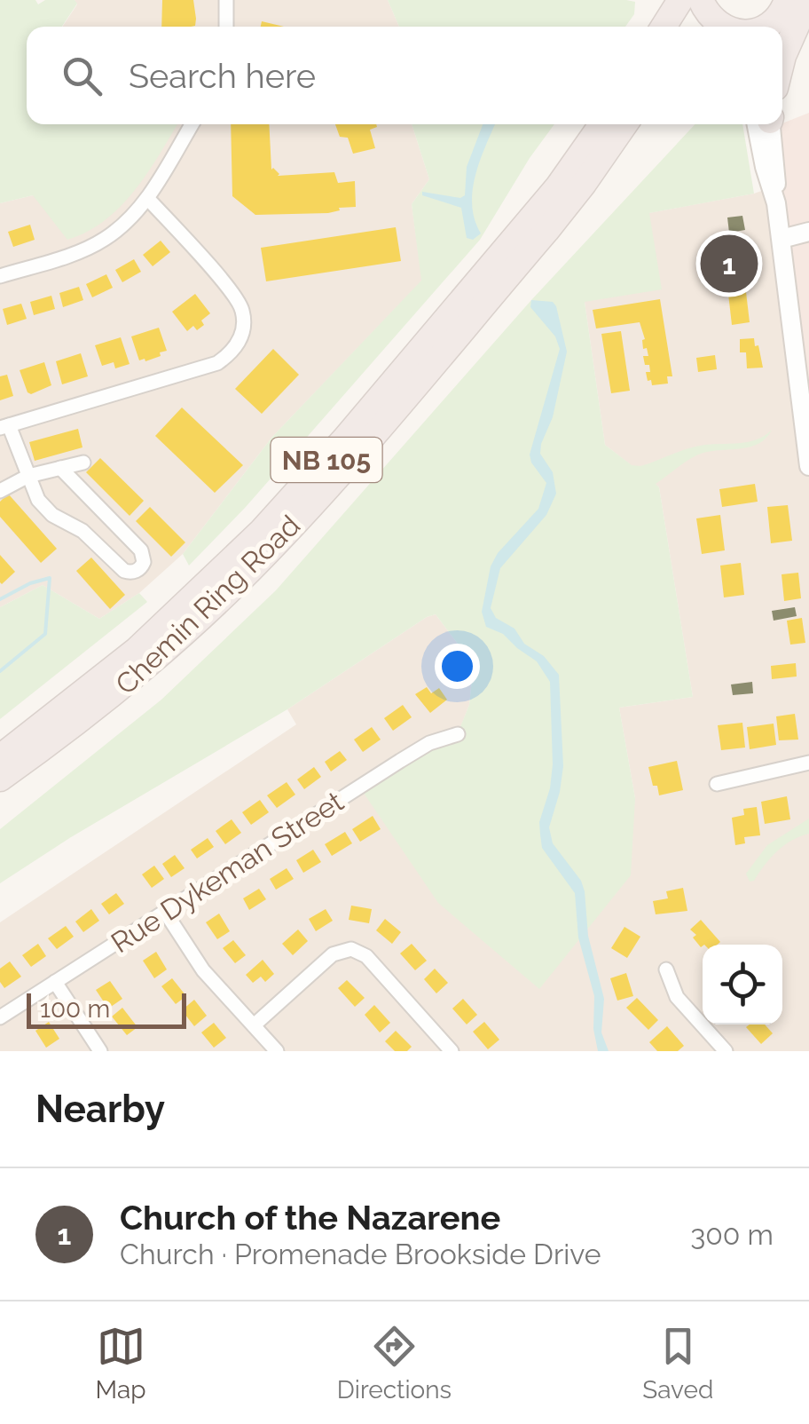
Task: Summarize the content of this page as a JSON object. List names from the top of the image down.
{
  "streets": {
    "highway": ["NB 105", "Chemin Ring Road"],
    "street": ["Rue Dykeman Street"]
  },
  "scale_bar": "100 m",
  "page": {
    "search": "Search here",
    "pins": "1",
    "scale": "100 m",
    "heading": "Nearby",
    "list": [
      {
        "mark": "1",
        "name": "Church of the Nazarene",
        "note": "Church · Promenade Brookside Drive",
        "value": "300 m"
      }
    ],
    "nav": ["Map", "Directions", "Saved"]
  }
}
